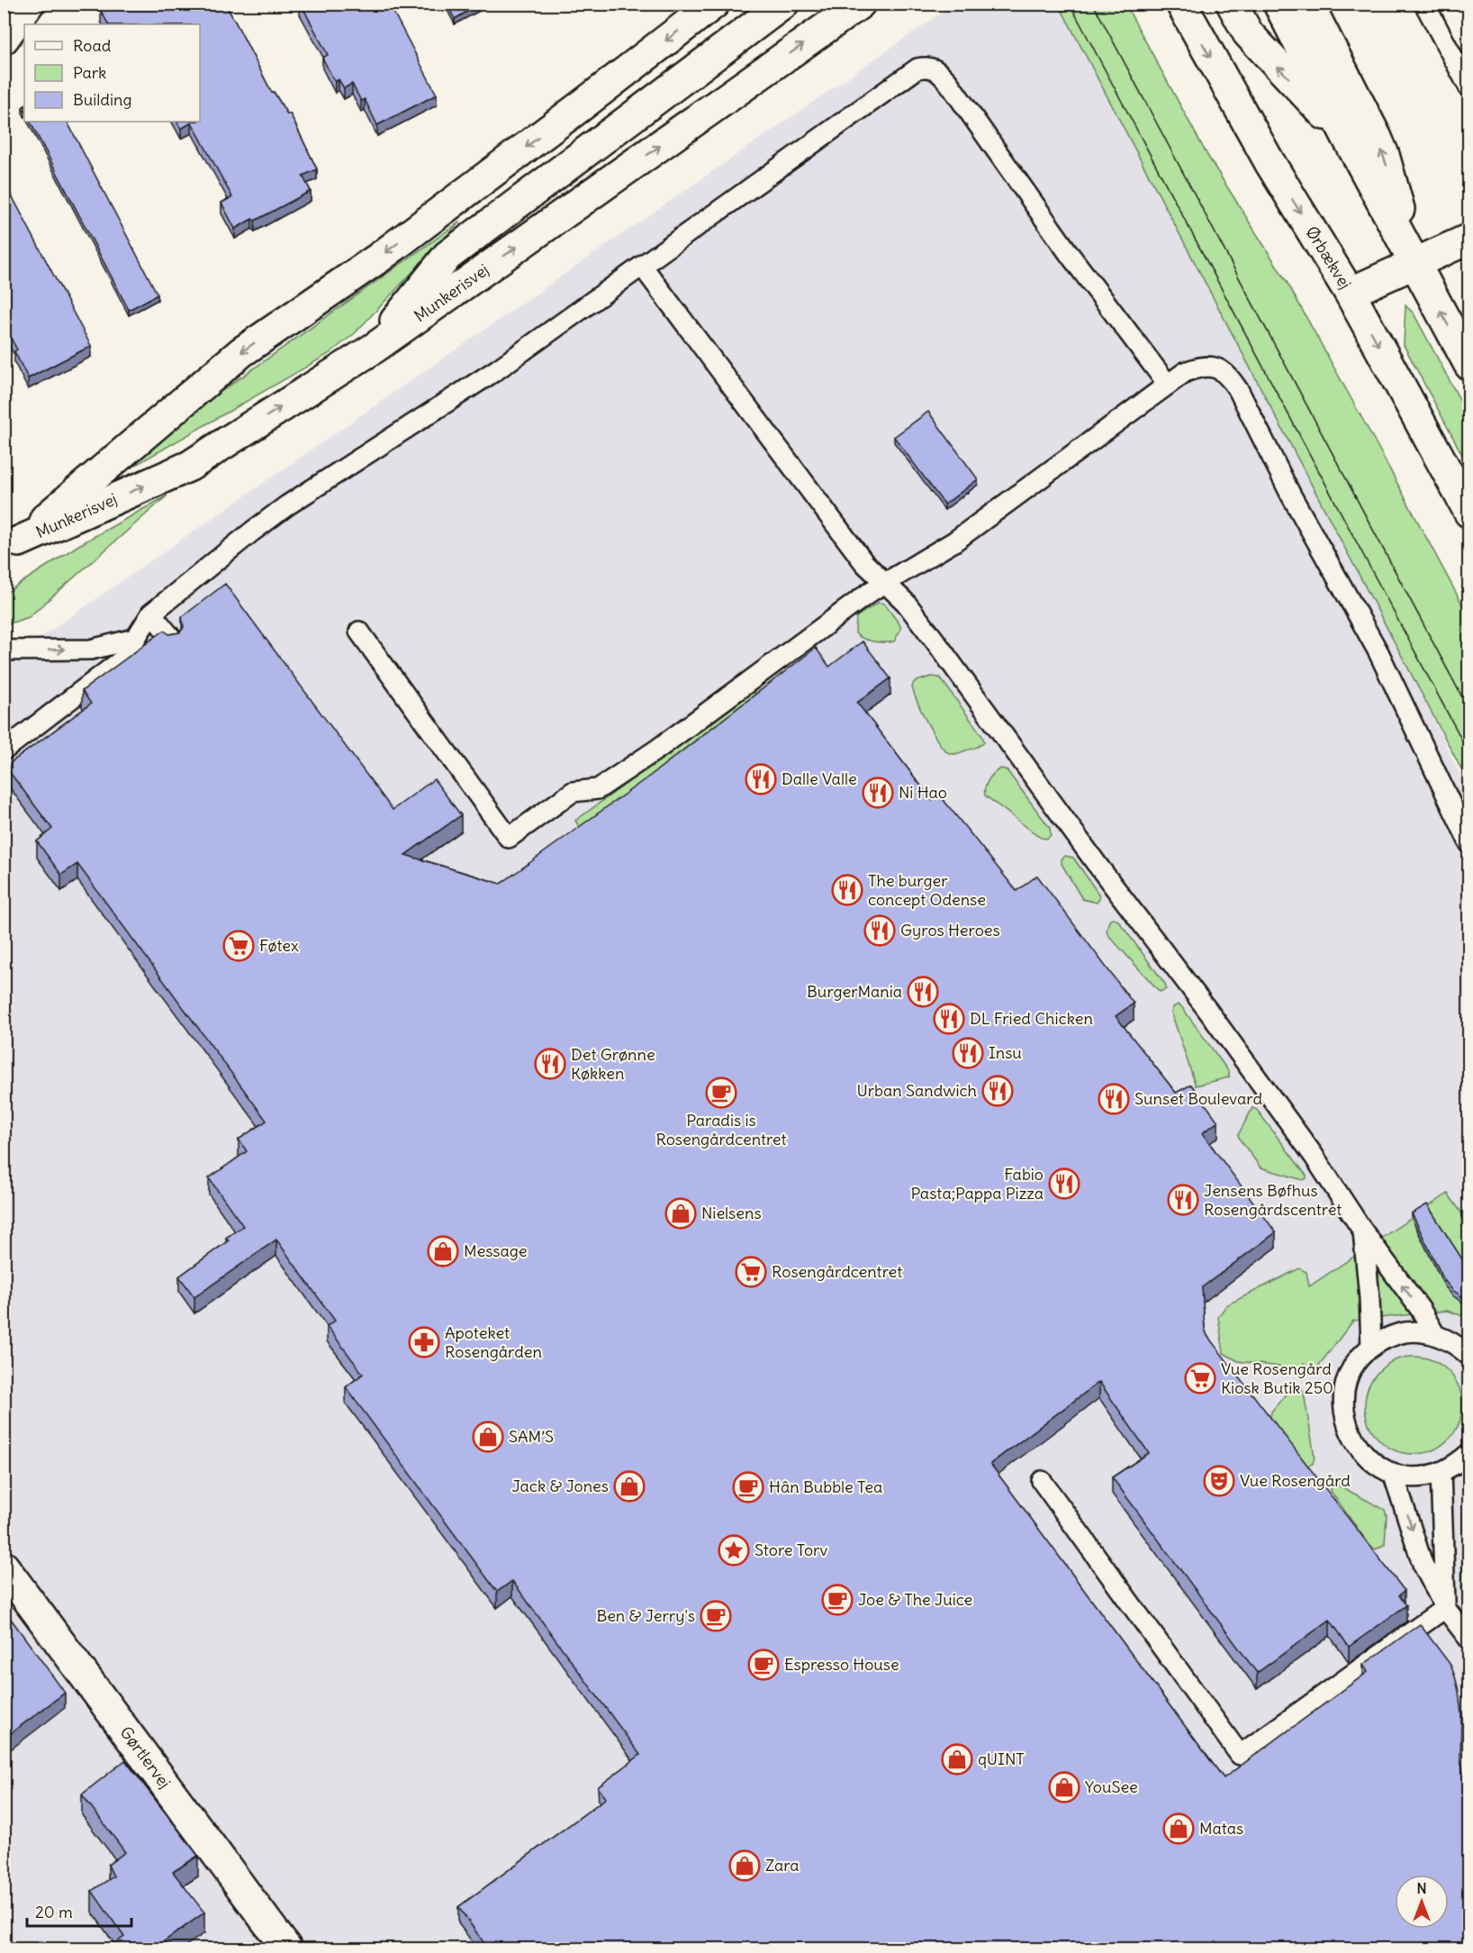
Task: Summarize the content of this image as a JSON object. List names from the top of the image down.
{
  "streets": {
    "main road": ["Ørbækvej", "Munkerisvej", "Gørtlervej"]
  },
  "places": {
    "restaurant": [
      "Dalle Valle",
      "Ni Hao",
      "The burger concept Odense",
      "Gyros Heroes",
      "BurgerMania",
      "DL Fried Chicken",
      "Insu",
      "Det Grønne Køkken",
      "Urban Sandwich",
      "Sunset Boulevard",
      "Fabio Pasta;Pappa Pizza",
      "Jensens Bøfhus Rosengårdscentret"
    ],
    "supermarket": ["Føtex", "Rosengårdcentret", "Vue Rosengård Kiosk Butik 250"],
    "cafe": [
      "Paradis is Rosengårdcentret",
      "Hân Bubble Tea",
      "Joe & The Juice",
      "Ben & Jerry's",
      "Espresso House"
    ],
    "shop": [
      "Nielsens",
      "Message",
      "SAM’S",
      "Jack & Jones",
      "qUINT",
      "YouSee",
      "Matas",
      "Zara"
    ],
    "pharmacy": ["Apoteket Rosengården"],
    "theatre": ["Vue Rosengård"],
    "place": ["Store Torv"]
  },
  "legend": ["Road", "Park", "Building"],
  "scale_bar": "20 m",
  "north": "top"
}
